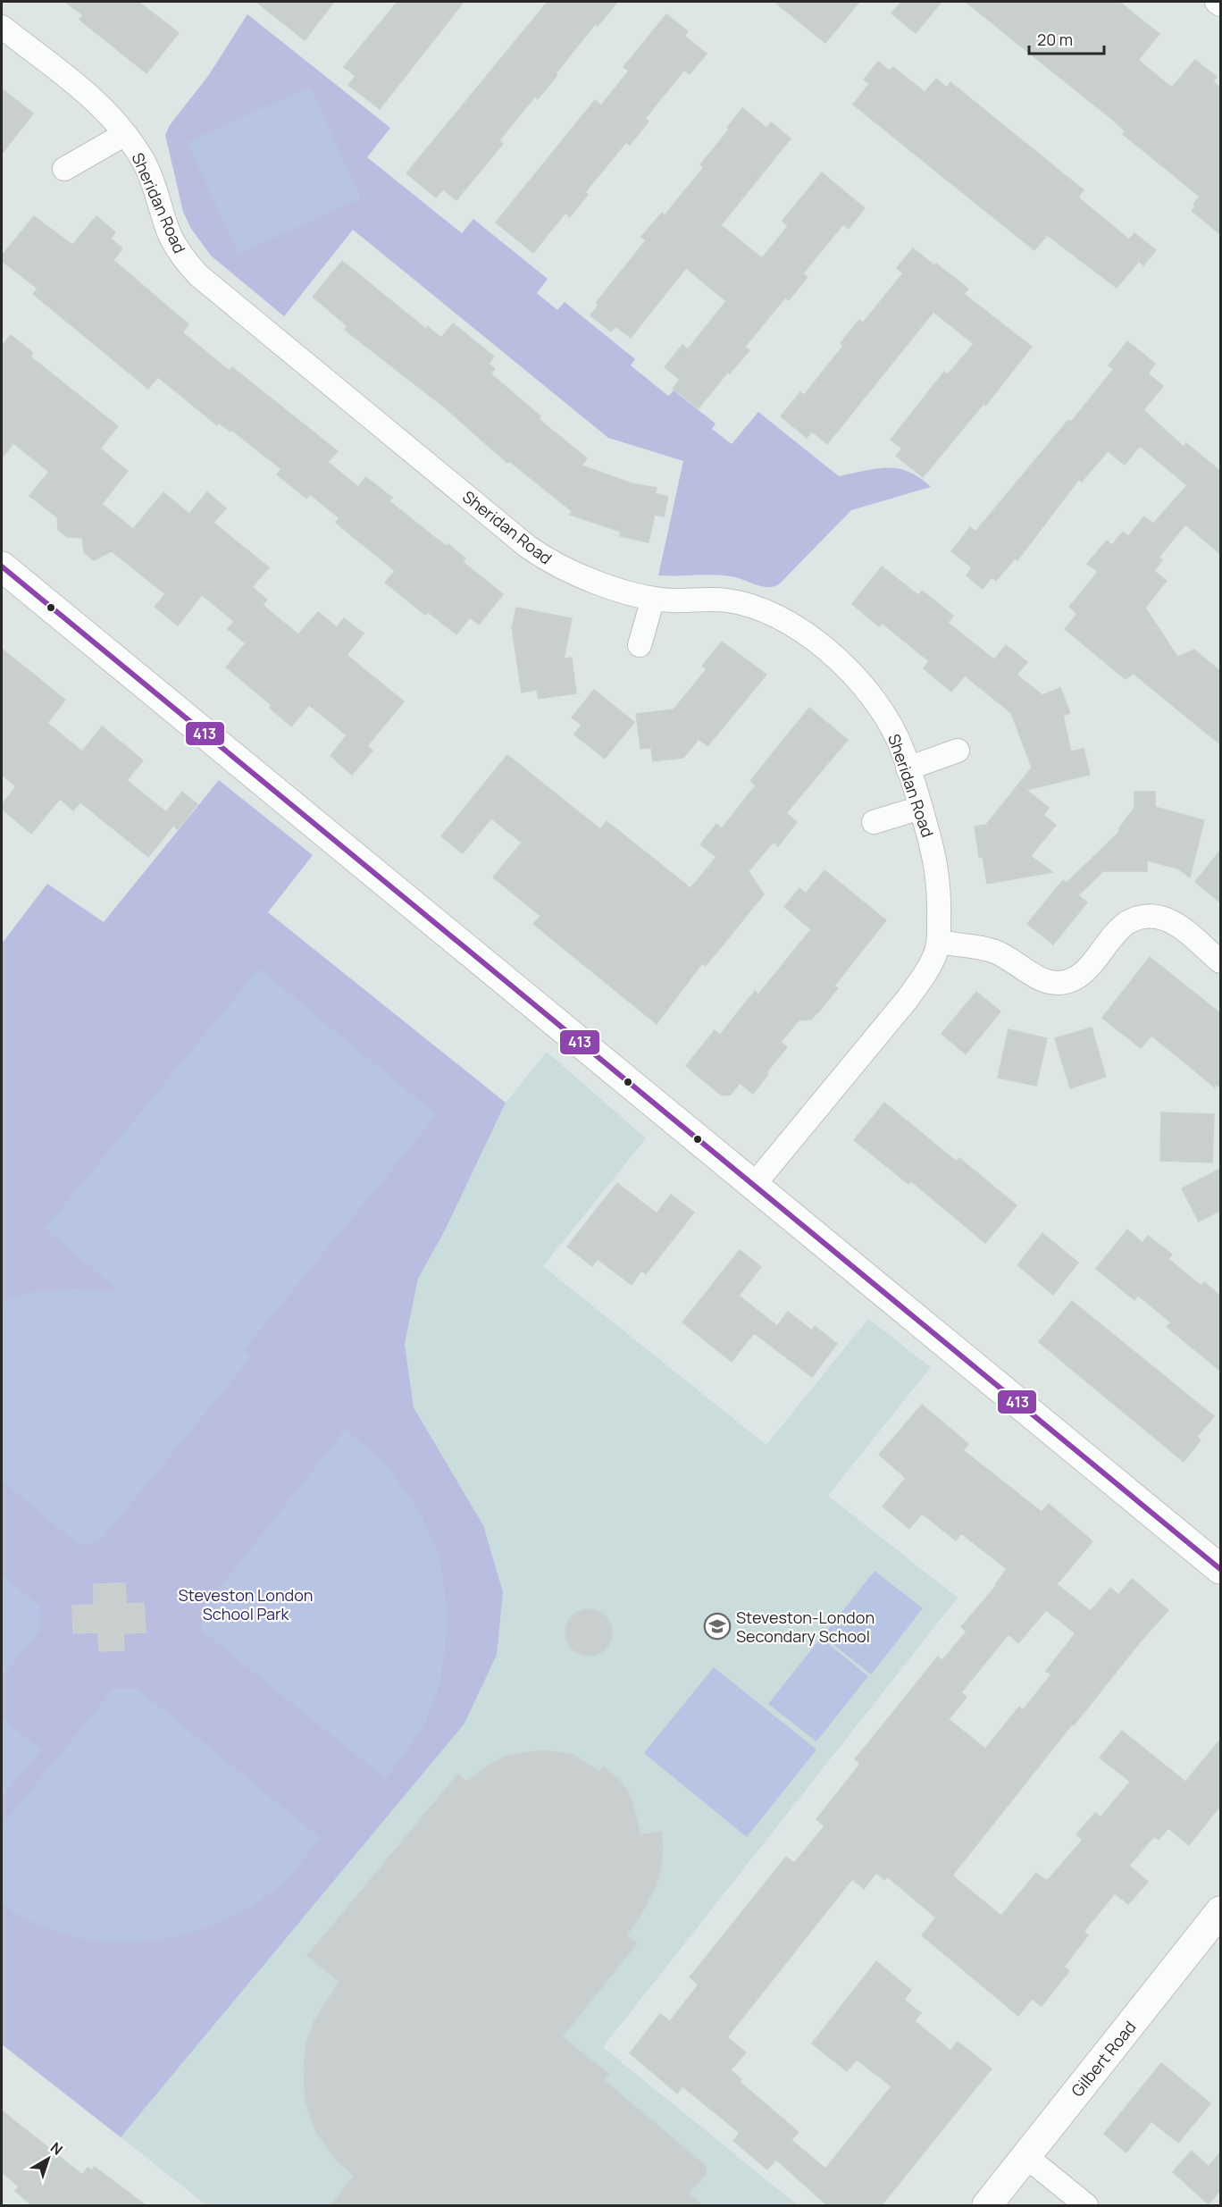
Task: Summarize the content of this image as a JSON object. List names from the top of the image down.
{
  "streets": {
    "street": ["Sheridan Road", "Gilbert Road"]
  },
  "parks": ["Steveston London School Park"],
  "places": {
    "school or university": ["Steveston-London Secondary School"]
  },
  "lines": ["transit line 413"],
  "scale_bar": "20 m",
  "north": "top right"
}
